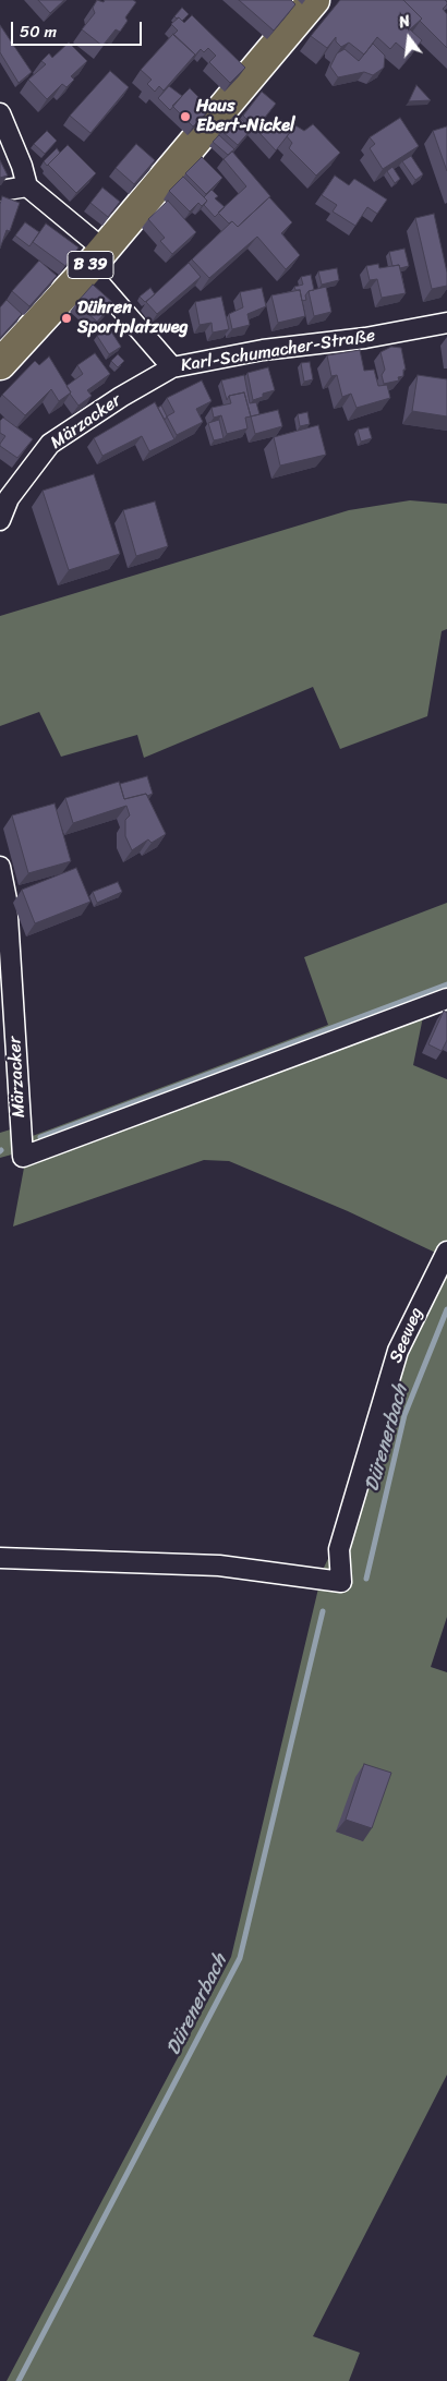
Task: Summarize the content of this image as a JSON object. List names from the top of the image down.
{
  "streets": {
    "main road": ["B 39"],
    "street": ["Karl-Schumacher-Straße", "Märzacker", "Seeweg"]
  },
  "crossings": [
    ["B 39", "Karl-Schumacher-Straße"],
    ["Karl-Schumacher-Straße", "Märzacker"]
  ],
  "water": ["Dürenerbach"],
  "places": ["Haus Ebert-Nickel", "Dühren Sportplatzweg"],
  "scale_bar": "50 m",
  "north": "top"
}
